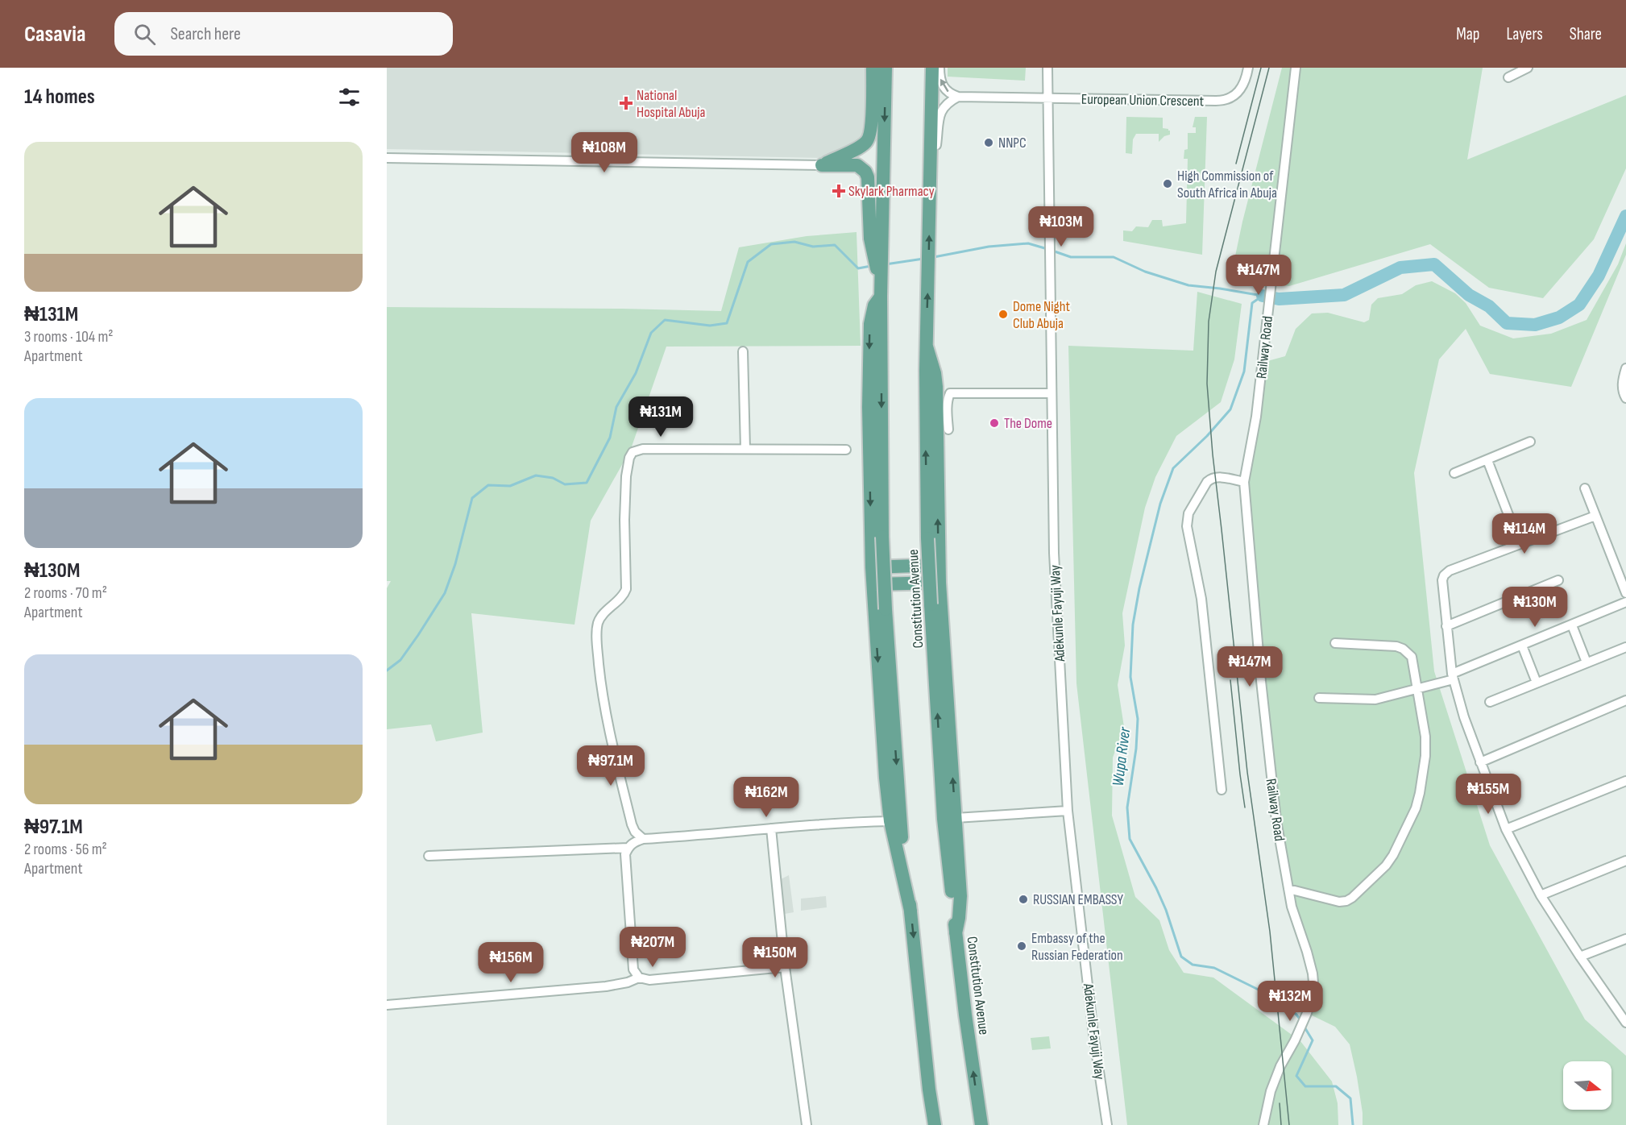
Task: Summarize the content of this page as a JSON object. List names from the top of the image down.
{
  "streets": {
    "main road": ["Constitution Avenue"],
    "street": ["European Union Crescent", "Railway Road", "Adekunle Fayuji Way"]
  },
  "crossings": [
    ["European Union Crescent", "Adekunle Fayuji Way"]
  ],
  "water": ["Wupa River"],
  "places": {
    "health": ["National Hospital Abuja", "Skylark Pharmacy"],
    "other": [
      "NNPC",
      "High Commission of South Africa in Abuja",
      "Dome Night Club Abuja",
      "The Dome",
      "RUSSIAN EMBASSY",
      "Embassy of the Russian Federation"
    ]
  },
  "north": "right",
  "page": {
    "header": "Casavia",
    "search": "Search here",
    "nav": ["Map", "Layers", "Share"],
    "heading": "14 homes",
    "list": [
      {
        "name": "₦131M",
        "note": "3 rooms · 104 m² · Apartment"
      },
      {
        "name": "₦130M",
        "note": "2 rooms · 70 m² · Apartment"
      },
      {
        "name": "₦97.1M",
        "note": "2 rooms · 56 m² · Apartment"
      }
    ],
    "price": [
      "₦108M",
      "₦103M",
      "₦147M",
      "₦131M",
      "₦114M",
      "₦130M",
      "₦147M",
      "₦97.1M",
      "₦155M",
      "₦162M",
      "₦207M",
      "₦150M",
      "₦156M",
      "₦132M"
    ]
  }
}
